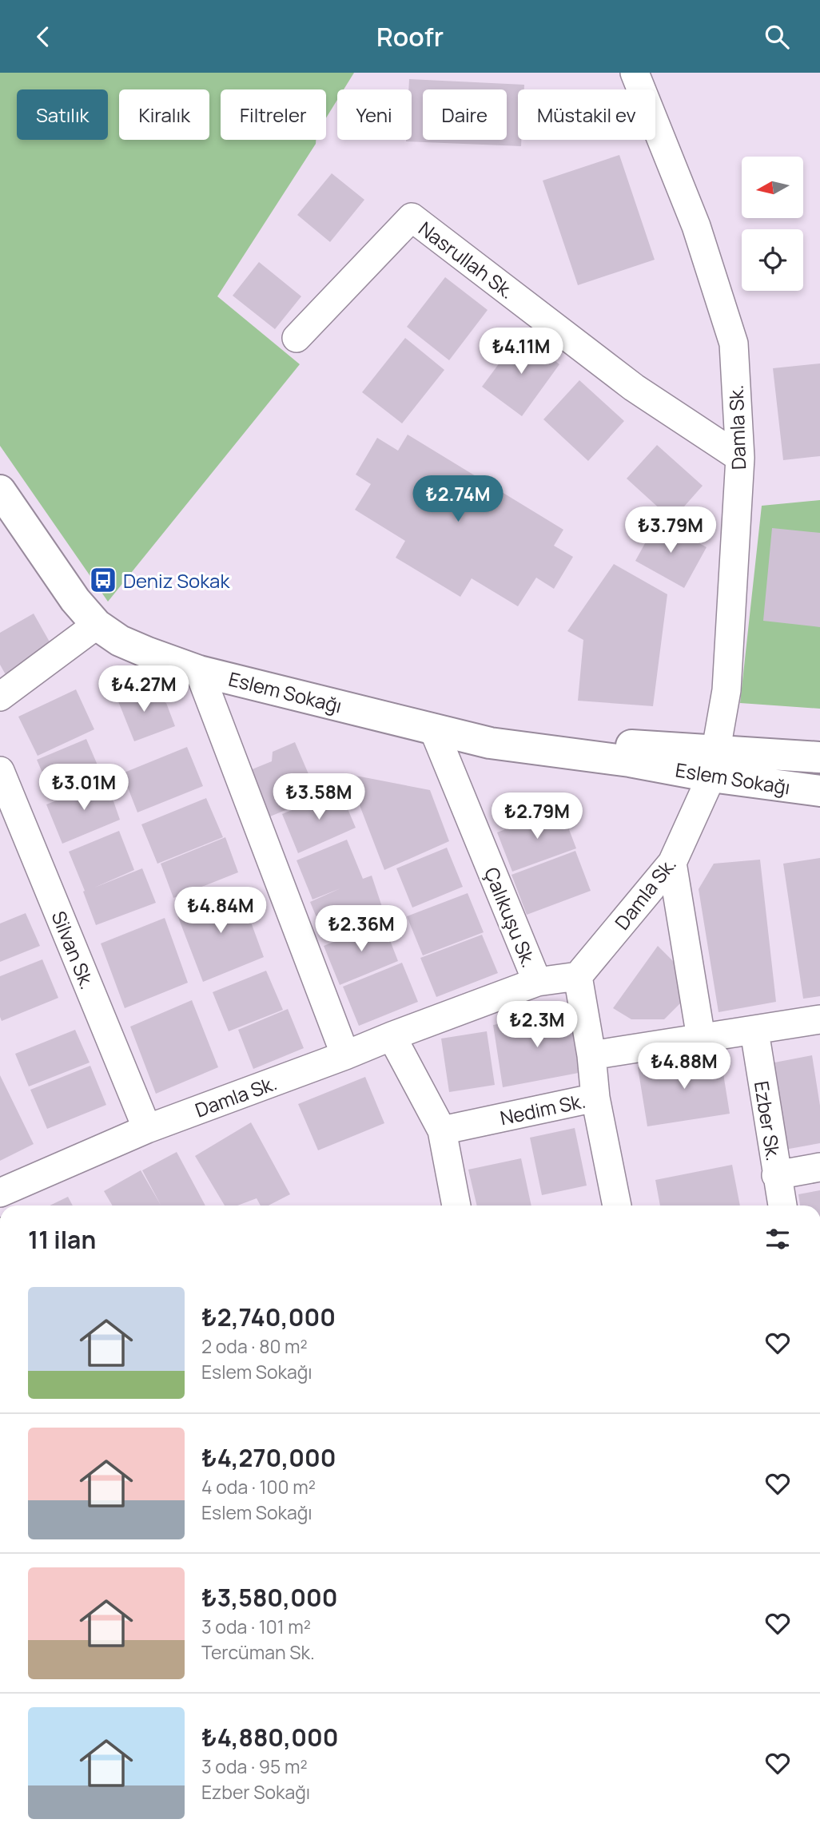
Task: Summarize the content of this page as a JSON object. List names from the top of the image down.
{
  "streets": {
    "street": [
      "Nasrullah Sk.",
      "Damla Sk.",
      "Eslem Sokağı",
      "Çalıkuşu Sk.",
      "Silvan Sk.",
      "Nedim Sk.",
      "Ezber Sk."
    ]
  },
  "crossings": [
    ["Nasrullah Sk.", "Damla Sk."],
    ["Damla Sk.", "Eslem Sokağı"],
    ["Damla Sk.", "Çalıkuşu Sk."],
    ["Damla Sk.", "Silvan Sk."],
    ["Eslem Sokağı", "Çalıkuşu Sk."]
  ],
  "places": {
    "bus stop": ["Deniz Sokak"]
  },
  "north": "left",
  "page": {
    "header": "Roofr",
    "chip": [
      "Satılık",
      "Kiralık",
      "Filtreler",
      "Yeni",
      "Daire",
      "Müstakil ev"
    ],
    "price": [
      "₺4.11M",
      "₺2.74M",
      "₺3.79M",
      "₺4.27M",
      "₺3.01M",
      "₺3.58M",
      "₺2.79M",
      "₺4.84M",
      "₺2.36M",
      "₺2.3M",
      "₺4.88M"
    ],
    "heading": "11 ilan",
    "list": [
      {
        "name": "₺2,740,000",
        "note": "2 oda · 80 m² · Eslem Sokağı"
      },
      {
        "name": "₺4,270,000",
        "note": "4 oda · 100 m² · Eslem Sokağı"
      },
      {
        "name": "₺3,580,000",
        "note": "3 oda · 101 m² · Tercüman Sk."
      },
      {
        "name": "₺4,880,000",
        "note": "3 oda · 95 m² · Ezber Sokağı"
      }
    ]
  }
}
